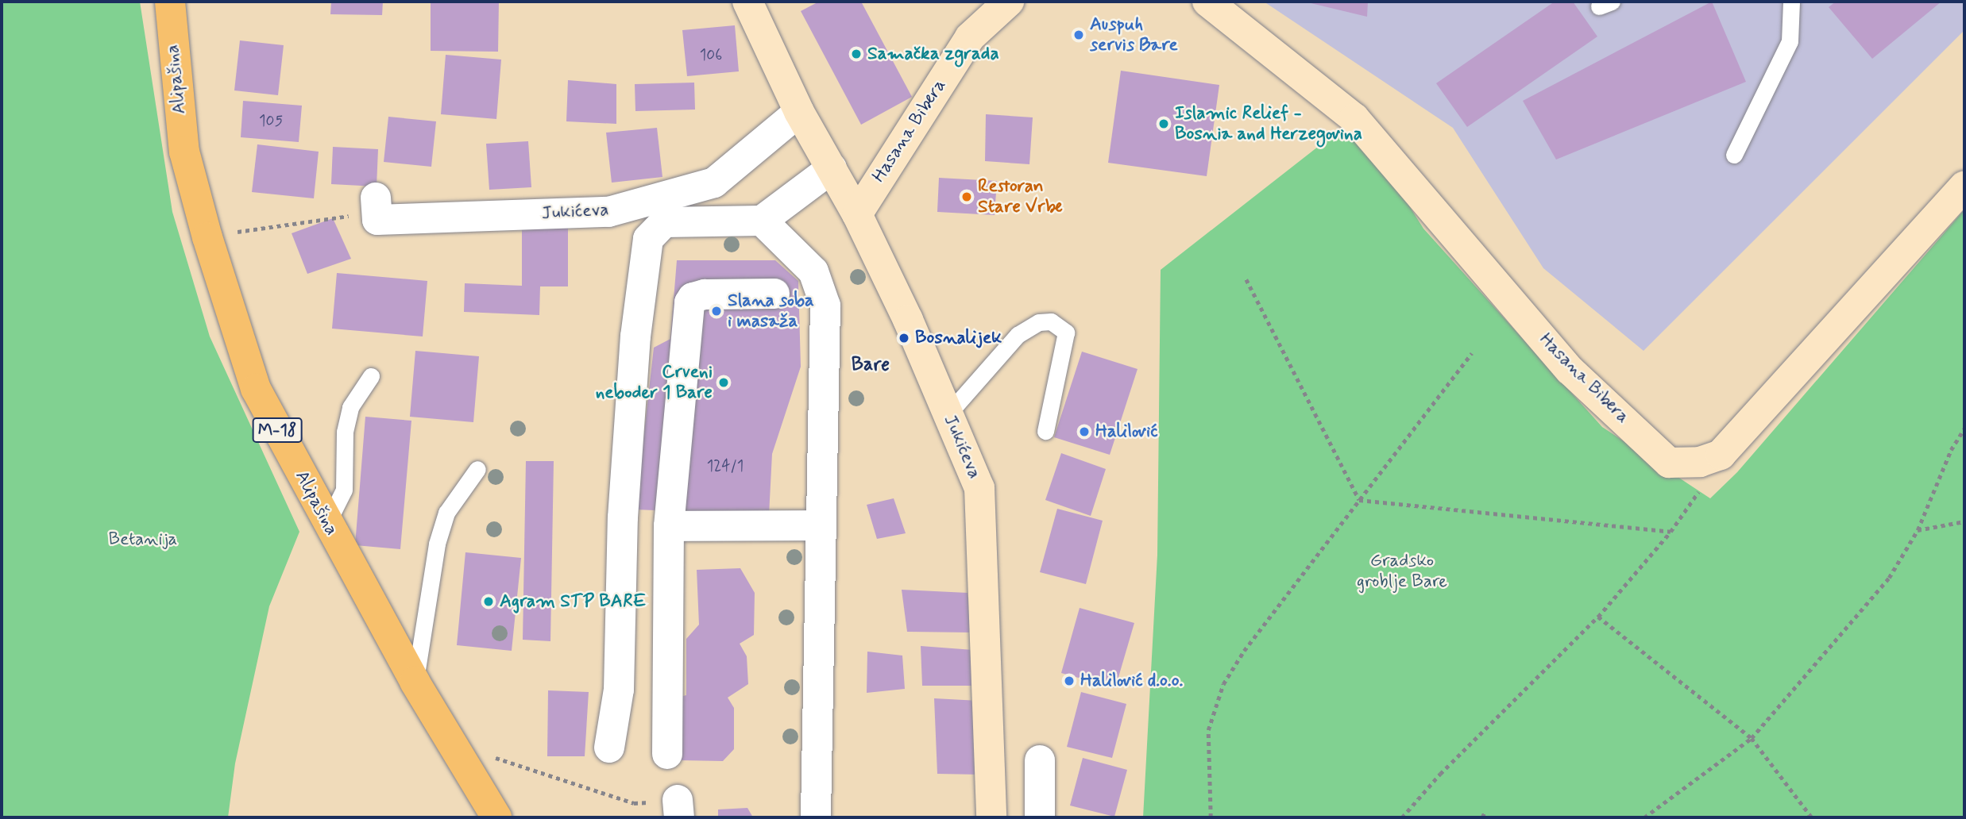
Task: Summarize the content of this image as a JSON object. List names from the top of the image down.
{
  "streets": {
    "main road": ["Alipašina", "M-18"],
    "street": ["Hasana Bibera", "Jukićeva"]
  },
  "crossings": [
    ["Hasana Bibera", "Jukićeva"]
  ],
  "districts": ["Bare"],
  "parks": ["Betanija", "Gradsko groblje Bare"],
  "places": [
    "Auspuh servis Bare",
    "Samačka zgrada",
    "Islamic Relief - Bosnia and Herzegovina",
    "Restoran Stare Vrbe",
    "Slana soba i masaža",
    "Bosnalijek",
    "Crveni neboder 1 Bare",
    "Halilović",
    "Agram STP BARE",
    "Halilović d.o.o."
  ],
  "house_numbers": ["106", "105", "124/1"]
}
